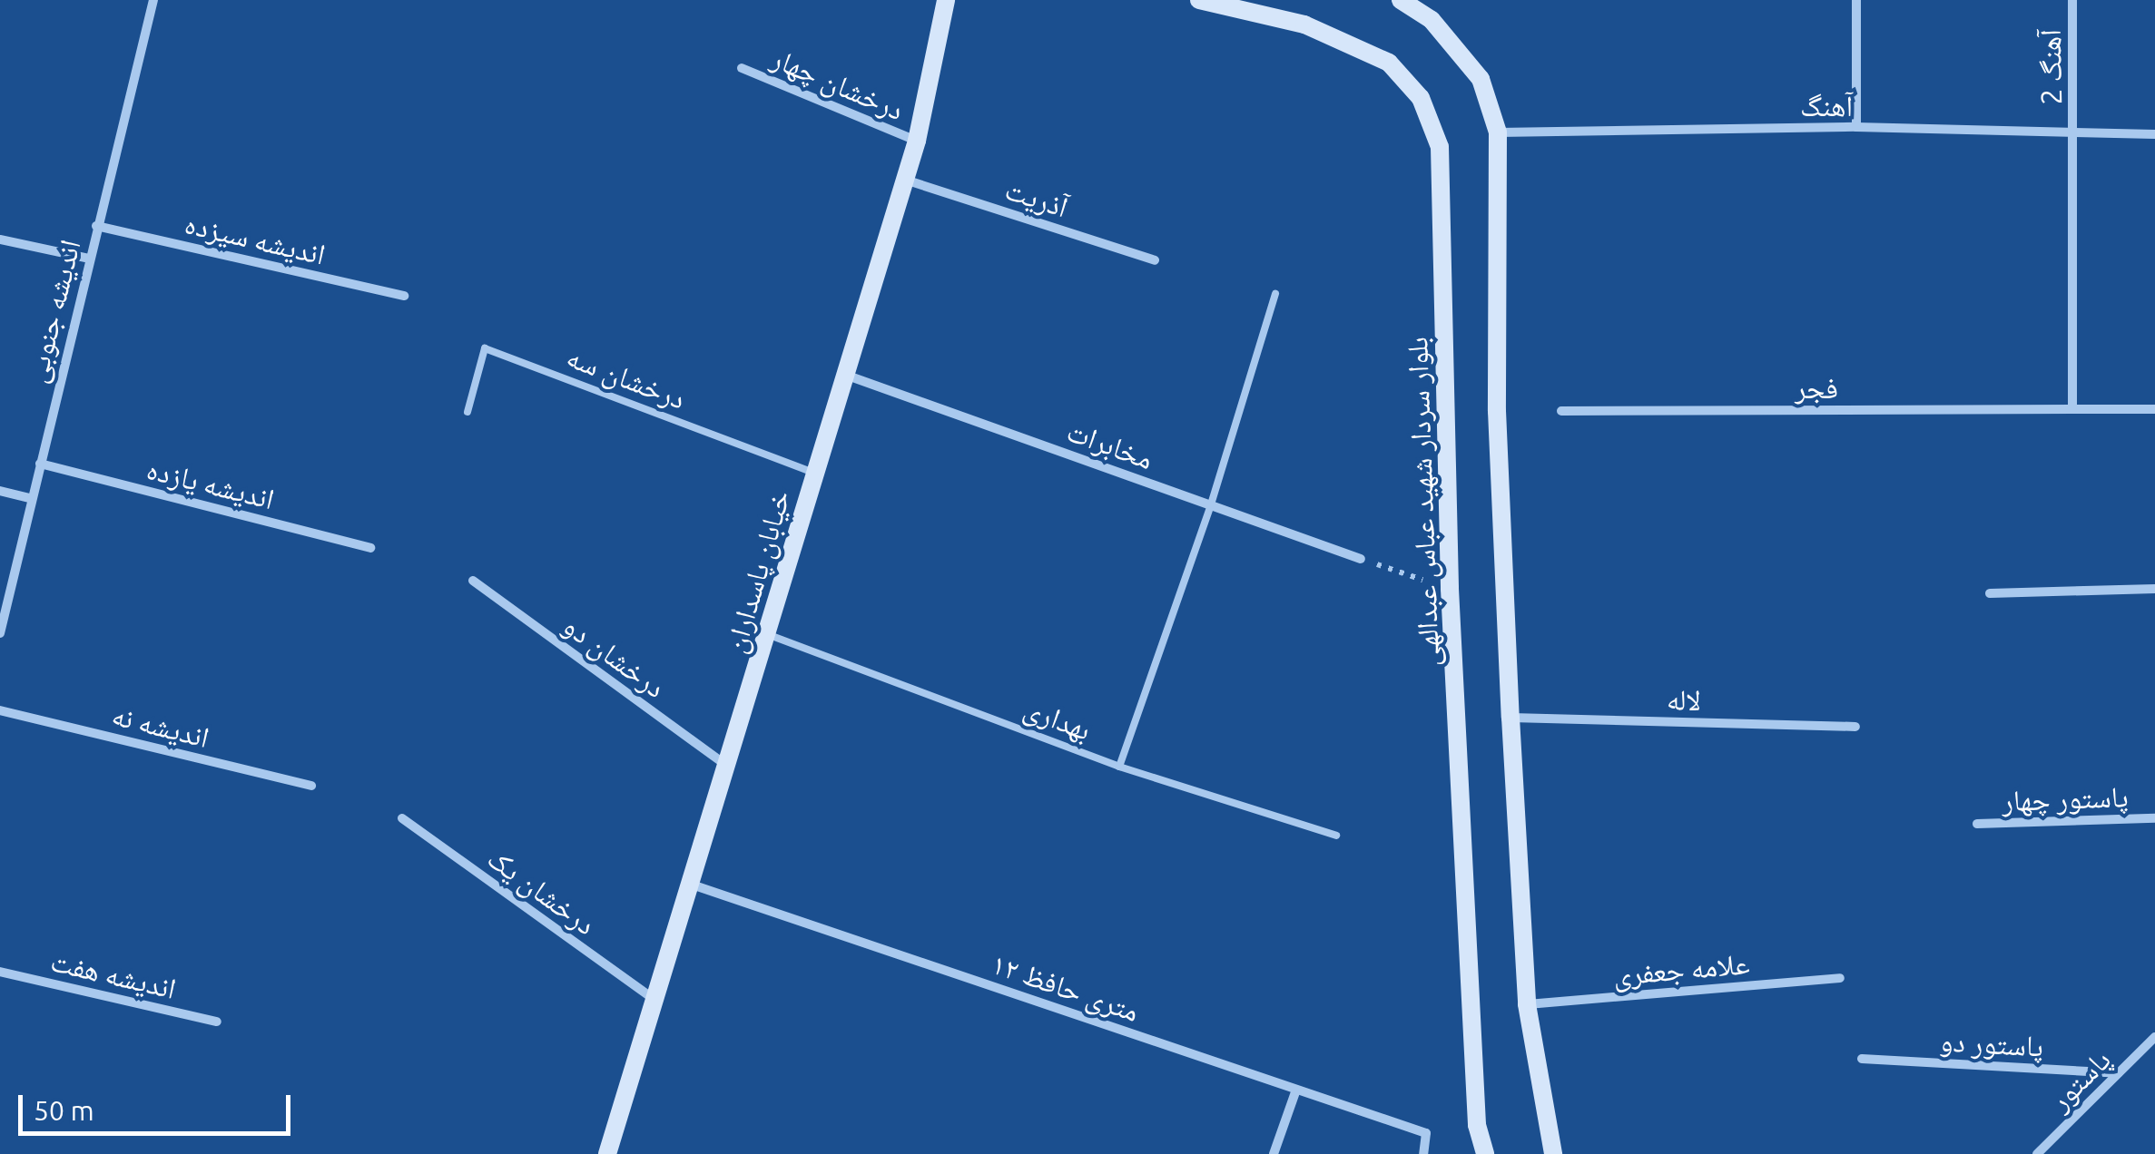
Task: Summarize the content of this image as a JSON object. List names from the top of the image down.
{
  "streets": {
    "street": [
      "آهنگ 2",
      "درخشان چهار",
      "آهنگ",
      "آذریت",
      "اندیشه سیزده",
      "اندیشه جنوبی",
      "فجر",
      "مخابرات",
      "اندیشه یازده",
      "بلوار سردار شهید عباس عبدالهی",
      "خیابان پاسداران",
      "درخشان دو",
      "لاله",
      "اندیشه نه",
      "پاستور چهار",
      "درخشان یک",
      "علامه جعفری",
      "اندیشه هفت",
      "۱۲ متری حافظ",
      "پاستور دو",
      "پاستور"
    ],
    "lane": ["درخشان سه", "بهداری"]
  },
  "crossings": [
    ["آهنگ 2", "آهنگ"],
    ["آهنگ 2", "فجر"],
    ["درخشان چهار", "خیابان پاسداران"],
    ["آذریت", "خیابان پاسداران"],
    ["اندیشه سیزده", "اندیشه جنوبی"],
    ["اندیشه جنوبی", "اندیشه یازده"],
    ["درخشان سه", "خیابان پاسداران"],
    ["مخابرات", "خیابان پاسداران"],
    ["خیابان پاسداران", "درخشان دو"],
    ["خیابان پاسداران", "بهداری"],
    ["خیابان پاسداران", "درخشان یک"],
    ["خیابان پاسداران", "۱۲ متری حافظ"],
    ["پاستور دو", "پاستور"]
  ],
  "scale_bar": "50 m"
}
